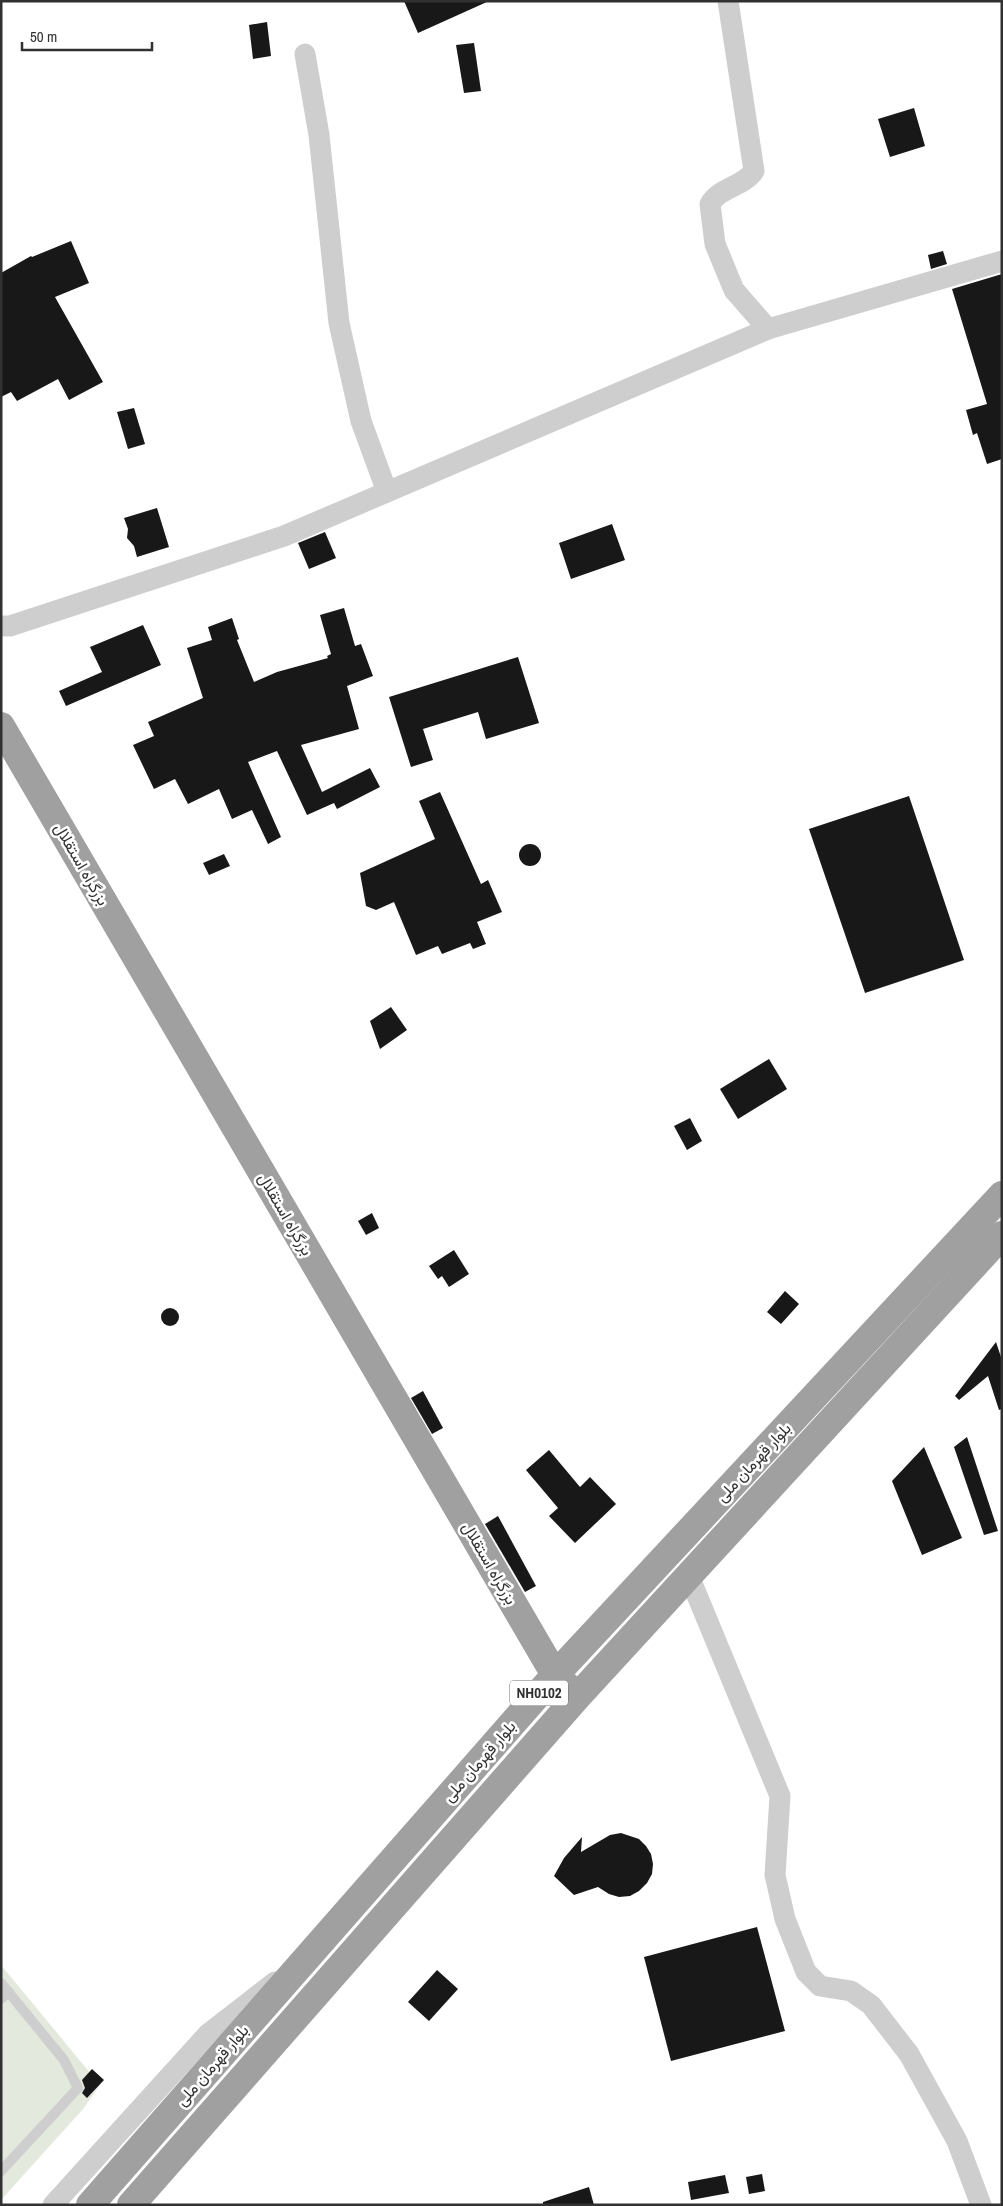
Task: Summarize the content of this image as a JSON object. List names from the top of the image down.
{
  "streets": {
    "highway": ["بزرگراه استقلال", "بلوار قهرمان ملی", "NH0102"]
  },
  "crossings": [
    ["بزرگراه استقلال", "بلوار قهرمان ملی"]
  ],
  "scale_bar": "50 m"
}
